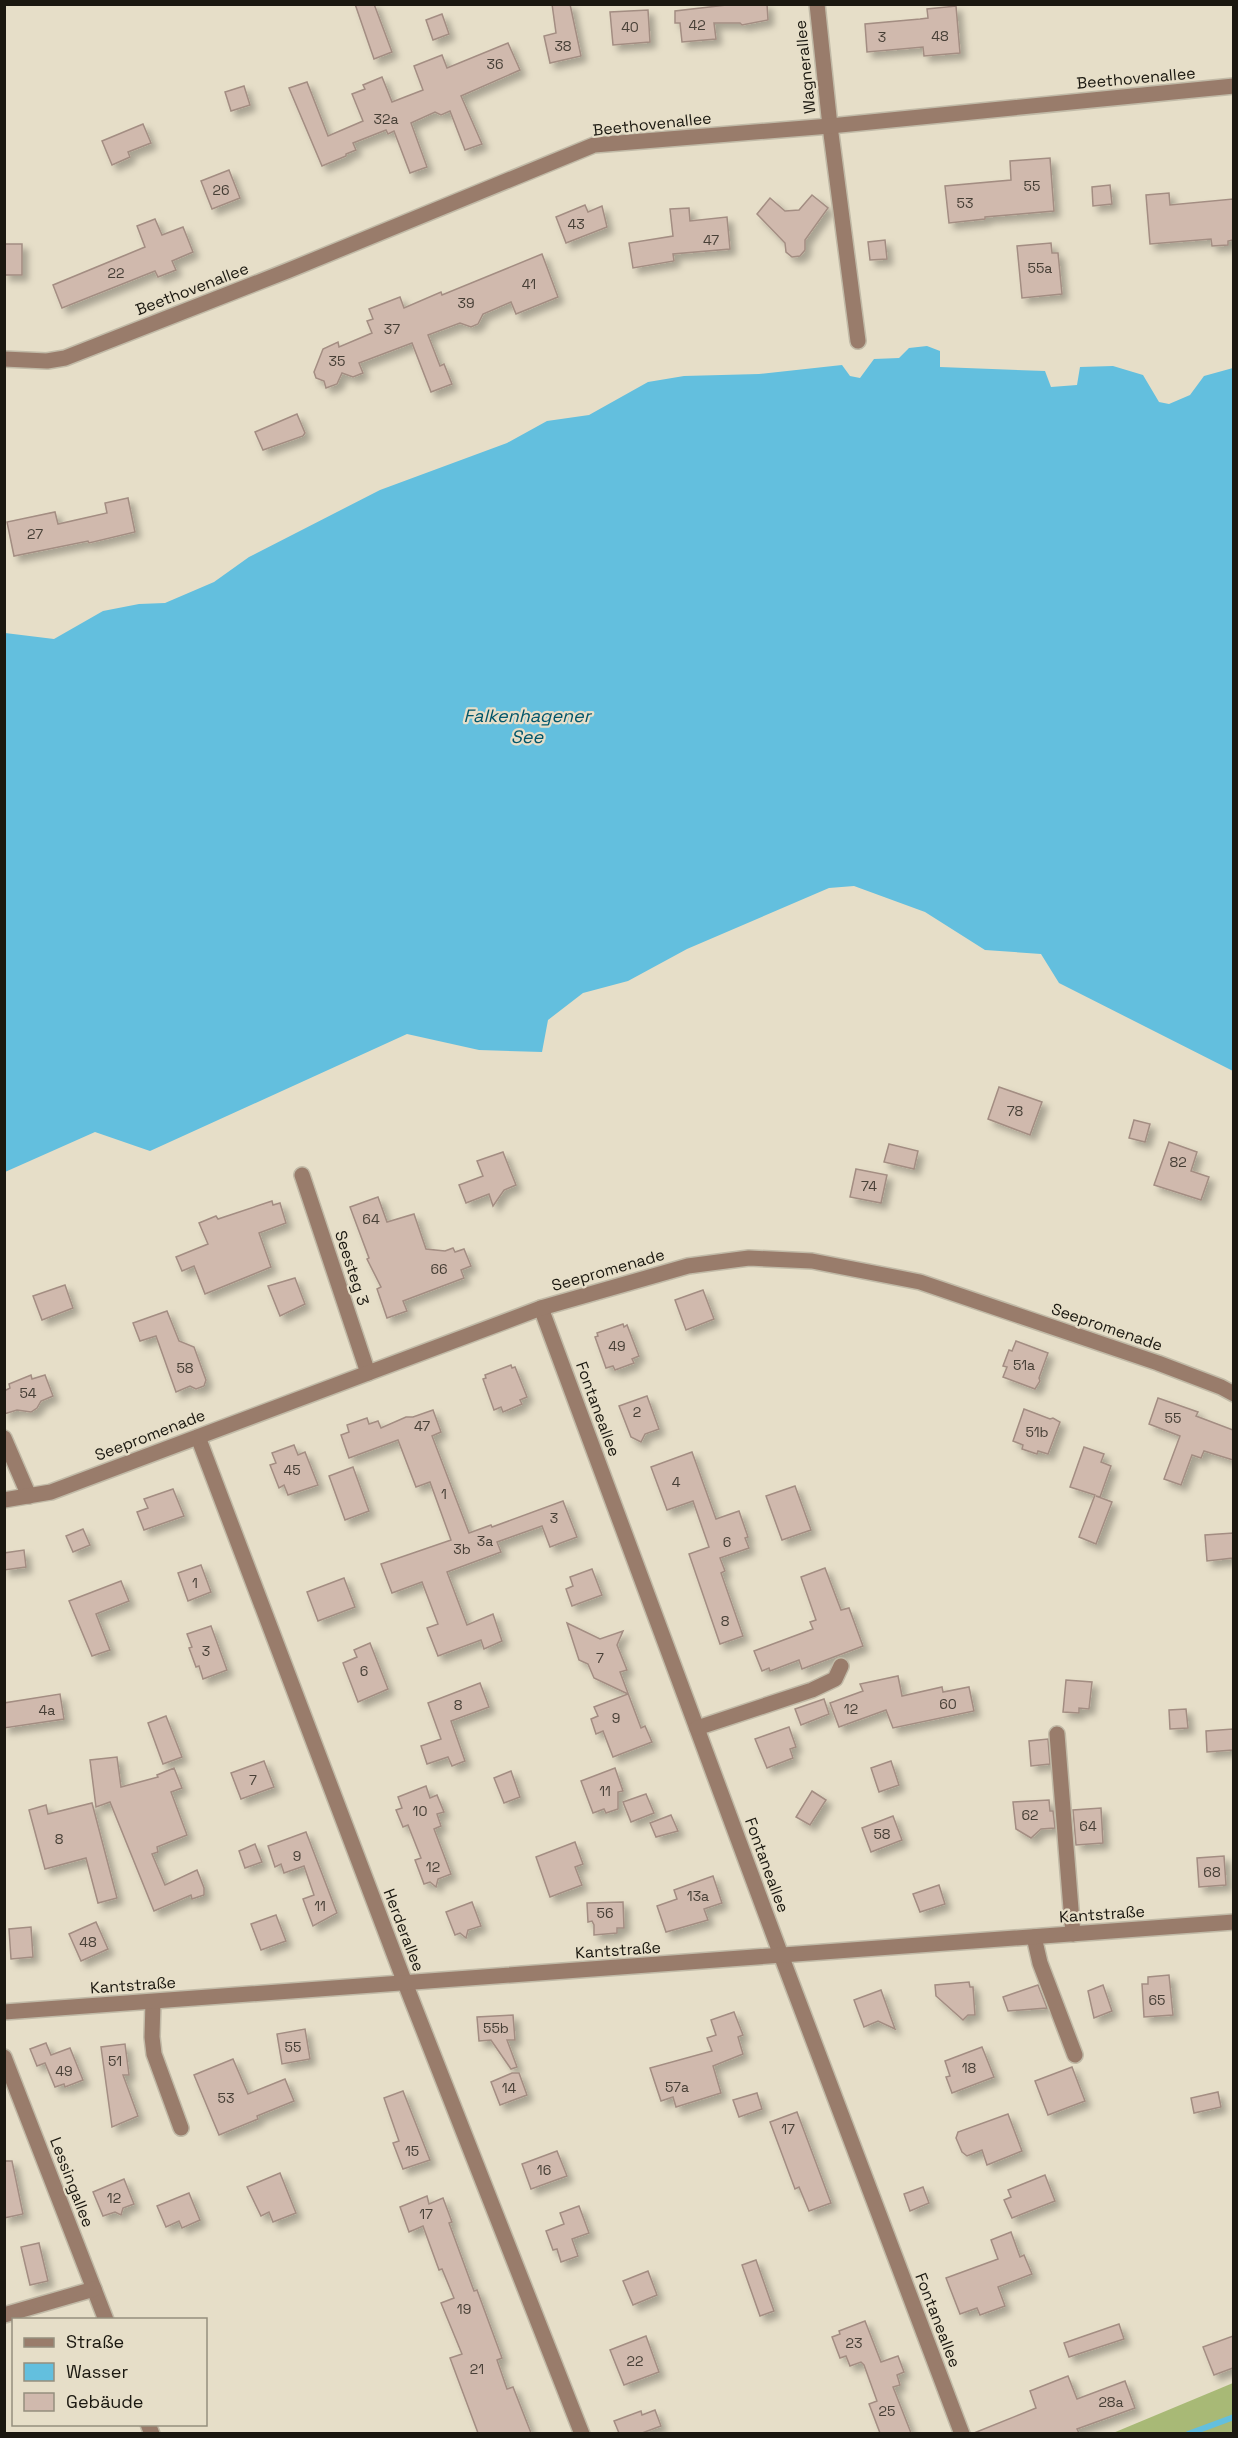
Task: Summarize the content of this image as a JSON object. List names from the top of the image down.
{
  "streets": {
    "street": [
      "Wagnerallee",
      "Beethovenallee",
      "Seesteg 3",
      "Seepromenade",
      "Fontaneallee",
      "Kantstraße",
      "Herderallee",
      "Lessingallee"
    ]
  },
  "crossings": [
    ["Wagnerallee", "Beethovenallee"],
    ["Seesteg 3", "Seepromenade"],
    ["Seepromenade", "Fontaneallee"],
    ["Seepromenade", "Herderallee"],
    ["Fontaneallee", "Kantstraße"],
    ["Kantstraße", "Herderallee"]
  ],
  "water": ["Falkenhagener See"],
  "house_numbers": [
    "42",
    "40",
    "48",
    "3",
    "38",
    "36",
    "32a",
    "55",
    "26",
    "53",
    "43",
    "47",
    "55a",
    "22",
    "41",
    "39",
    "37",
    "35",
    "27",
    "78",
    "82",
    "74",
    "64",
    "66",
    "49",
    "51a",
    "58",
    "54",
    "2",
    "55",
    "47",
    "51b",
    "45",
    "4",
    "1",
    "3",
    "3a",
    "6",
    "3b",
    "1",
    "8",
    "3",
    "7",
    "6",
    "60",
    "8",
    "12",
    "4a",
    "9",
    "7",
    "11",
    "10",
    "62",
    "64",
    "58",
    "8",
    "9",
    "12",
    "68",
    "13a",
    "11",
    "56",
    "48",
    "65",
    "55b",
    "55",
    "51",
    "18",
    "49",
    "57a",
    "14",
    "53",
    "17",
    "15",
    "16",
    "12",
    "17",
    "19",
    "23",
    "22",
    "21",
    "28a",
    "25"
  ],
  "legend": ["Straße", "Wasser", "Gebäude"]
}
